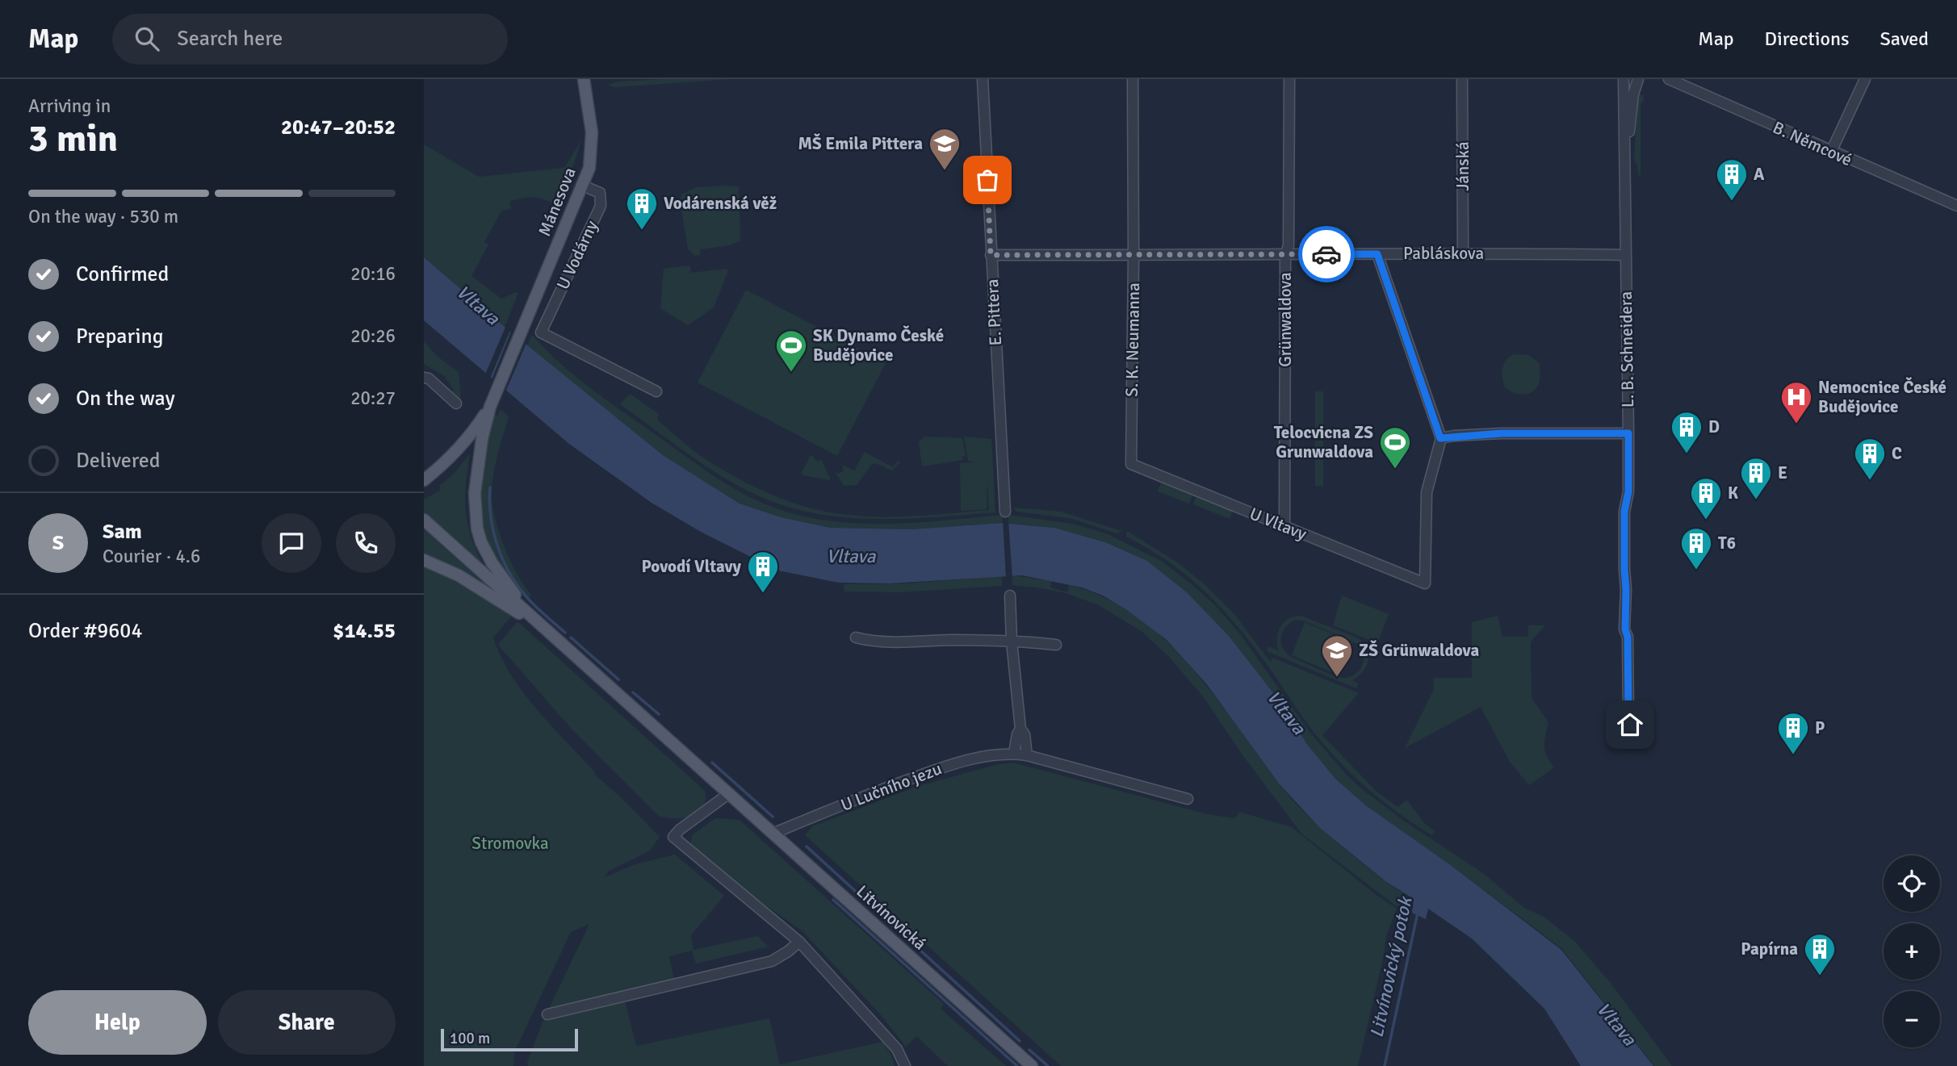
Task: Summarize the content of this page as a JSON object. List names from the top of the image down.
{
  "streets": {
    "main road": ["Mánesova", "Litvínovická"],
    "street": [
      "B. Němcové",
      "Jánská",
      "Pabláskova",
      "U Vodárny",
      "E. Pittera",
      "Grünwaldova",
      "S. K. Neumanna",
      "L. B. Schneidera",
      "U Vltavy",
      "U Lučního jezu"
    ]
  },
  "crossings": [
    ["Jánská", "Pabláskova"],
    ["Mánesova", "U Vodárny"],
    ["Pabláskova", "E. Pittera"],
    ["Pabláskova", "Grünwaldova"],
    ["Pabláskova", "S. K. Neumanna"],
    ["Pabláskova", "L. B. Schneidera"],
    ["Grünwaldova", "U Vltavy"],
    ["S. K. Neumanna", "U Vltavy"],
    ["U Lučního jezu", "Litvínovická"]
  ],
  "water": ["Vltava", "Litvínovický potok"],
  "parks": ["Stromovka"],
  "places": {
    "school or university": ["MŠ Emila Pittera", "ZŠ Grünwaldova"],
    "building": [
      "A",
      "Vodárenská věž",
      "D",
      "C",
      "E",
      "K",
      "T6",
      "Povodí Vltavy",
      "P",
      "Papírna"
    ],
    "sports": ["SK Dynamo České Budějovice", "Telocvicna ZS Grunwaldova"],
    "hospital": ["Nemocnice České Budějovice"]
  },
  "scale_bar": "100 m",
  "page": {
    "header": "Map",
    "search": "Search here",
    "nav": ["Map", "Directions", "Saved"],
    "heading": ["3 min", "Arriving in", "20:47–20:52"],
    "panel": [
      "Sam",
      "Courier · 4.6",
      "Order #9604",
      "$14.55"
    ],
    "bar": "On the way · 530 m",
    "list": [
      ["Confirmed", "20:16"],
      ["Preparing", "20:26"],
      ["On the way", "20:27"],
      "Delivered"
    ],
    "round": "S",
    "map_buttons": ["+", "−"],
    "buttons": ["Help", "Share"],
    "scale": "100 m"
  }
}
